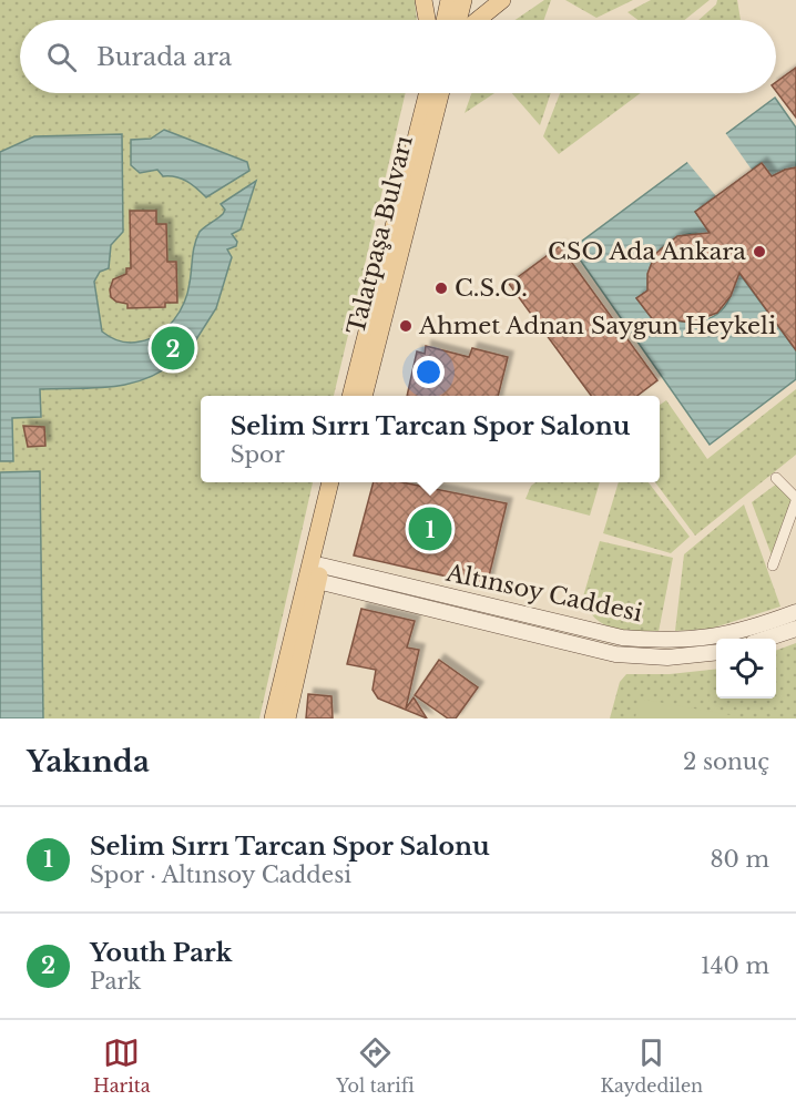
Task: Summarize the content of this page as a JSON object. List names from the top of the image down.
{
  "streets": {
    "main road": ["Talatpaşa Bulvarı"],
    "street": ["Altınsoy Caddesi"]
  },
  "places": ["CSO Ada Ankara", "C.S.O.", "Ahmet Adnan Saygun Heykeli"],
  "page": {
    "search": "Burada ara",
    "pins": ["2", "1"],
    "popup": ["Selim Sırrı Tarcan Spor Salonu", "Spor"],
    "heading": ["Yakında", "2 sonuç"],
    "list": [
      {
        "mark": "1",
        "name": "Selim Sırrı Tarcan Spor Salonu",
        "note": "Spor · Altınsoy Caddesi",
        "value": "80 m"
      },
      {
        "mark": "2",
        "name": "Youth Park",
        "note": "Park",
        "value": "140 m"
      }
    ],
    "nav": ["Harita", "Yol tarifi", "Kaydedilen"]
  }
}
